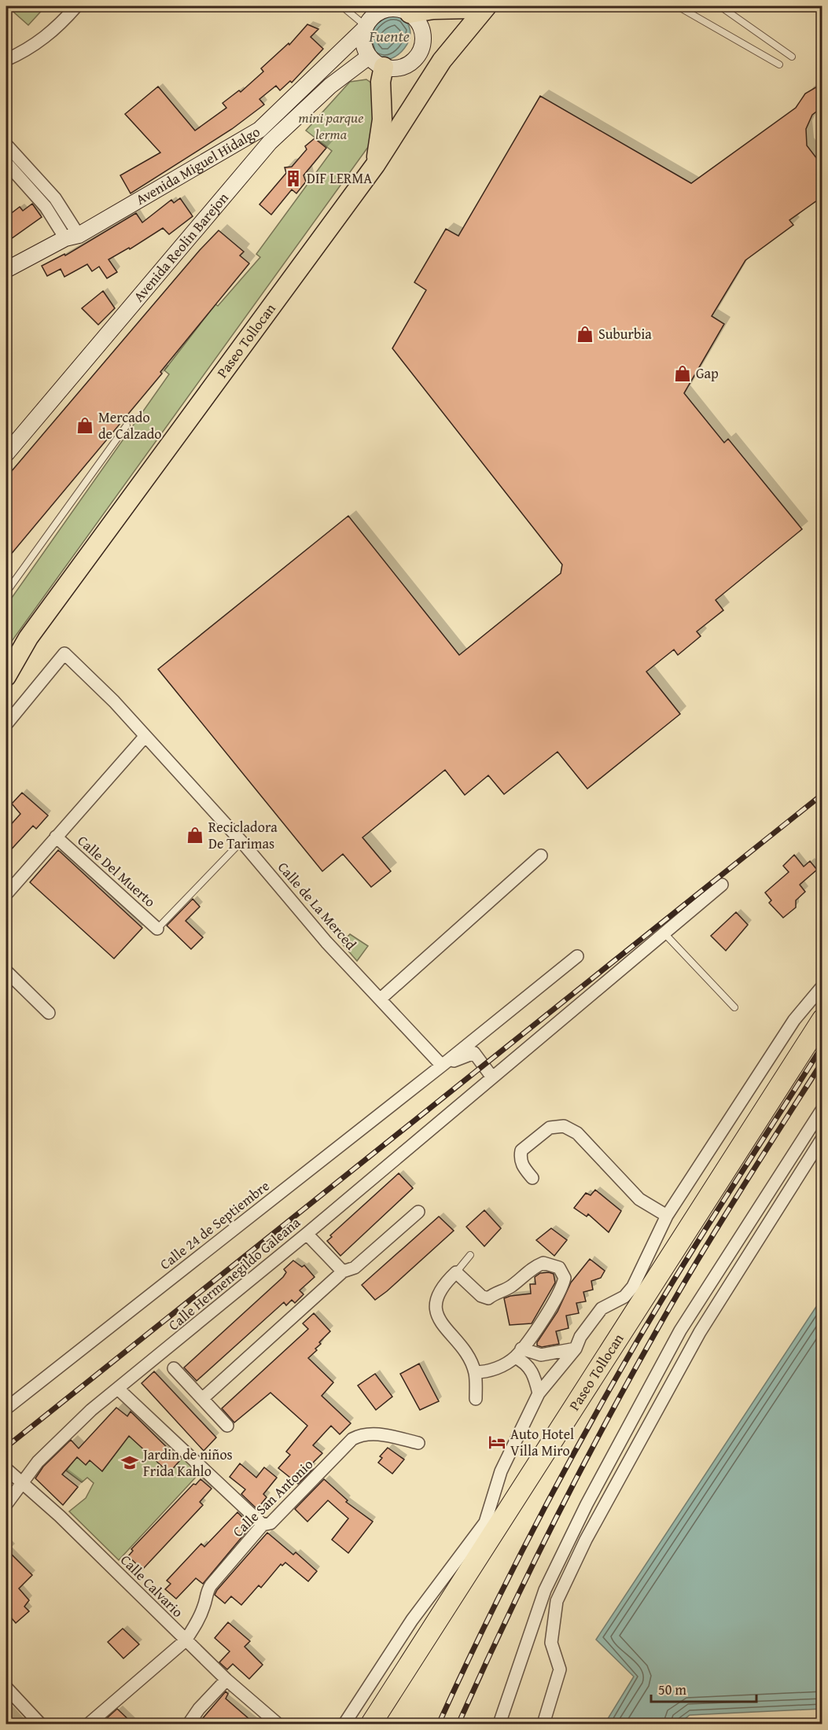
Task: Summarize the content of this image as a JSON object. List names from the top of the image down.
{
  "streets": {
    "highway": ["Paseo Tollocan"],
    "main road": ["Avenida Miguel Hidalgo", "Avenida Reolin Barejon"],
    "street": [
      "Calle Del Muerto",
      "Calle de La Merced",
      "Calle 24 de Septiembre",
      "Calle Hermenegildo Galeana",
      "Calle San Antonio",
      "Calle Calvario"
    ]
  },
  "crossings": [
    ["Avenida Miguel Hidalgo", "Avenida Reolin Barejon"],
    ["Calle de La Merced", "Calle 24 de Septiembre"],
    ["Calle Hermenegildo Galeana", "Calle Calvario"],
    ["Calle San Antonio", "Calle Calvario"]
  ],
  "water": ["Fuente"],
  "parks": ["mini parque lerma"],
  "places": {
    "building": ["DIF LERMA"],
    "shop": [
      "Suburbia",
      "Gap",
      "Mercado de Calzado",
      "Recicladora De Tarimas"
    ],
    "hotel": ["Auto Hotel Villa Miro"],
    "school or university": ["Jardin de niños Frida Kahlo"]
  },
  "scale_bar": "50 m"
}
